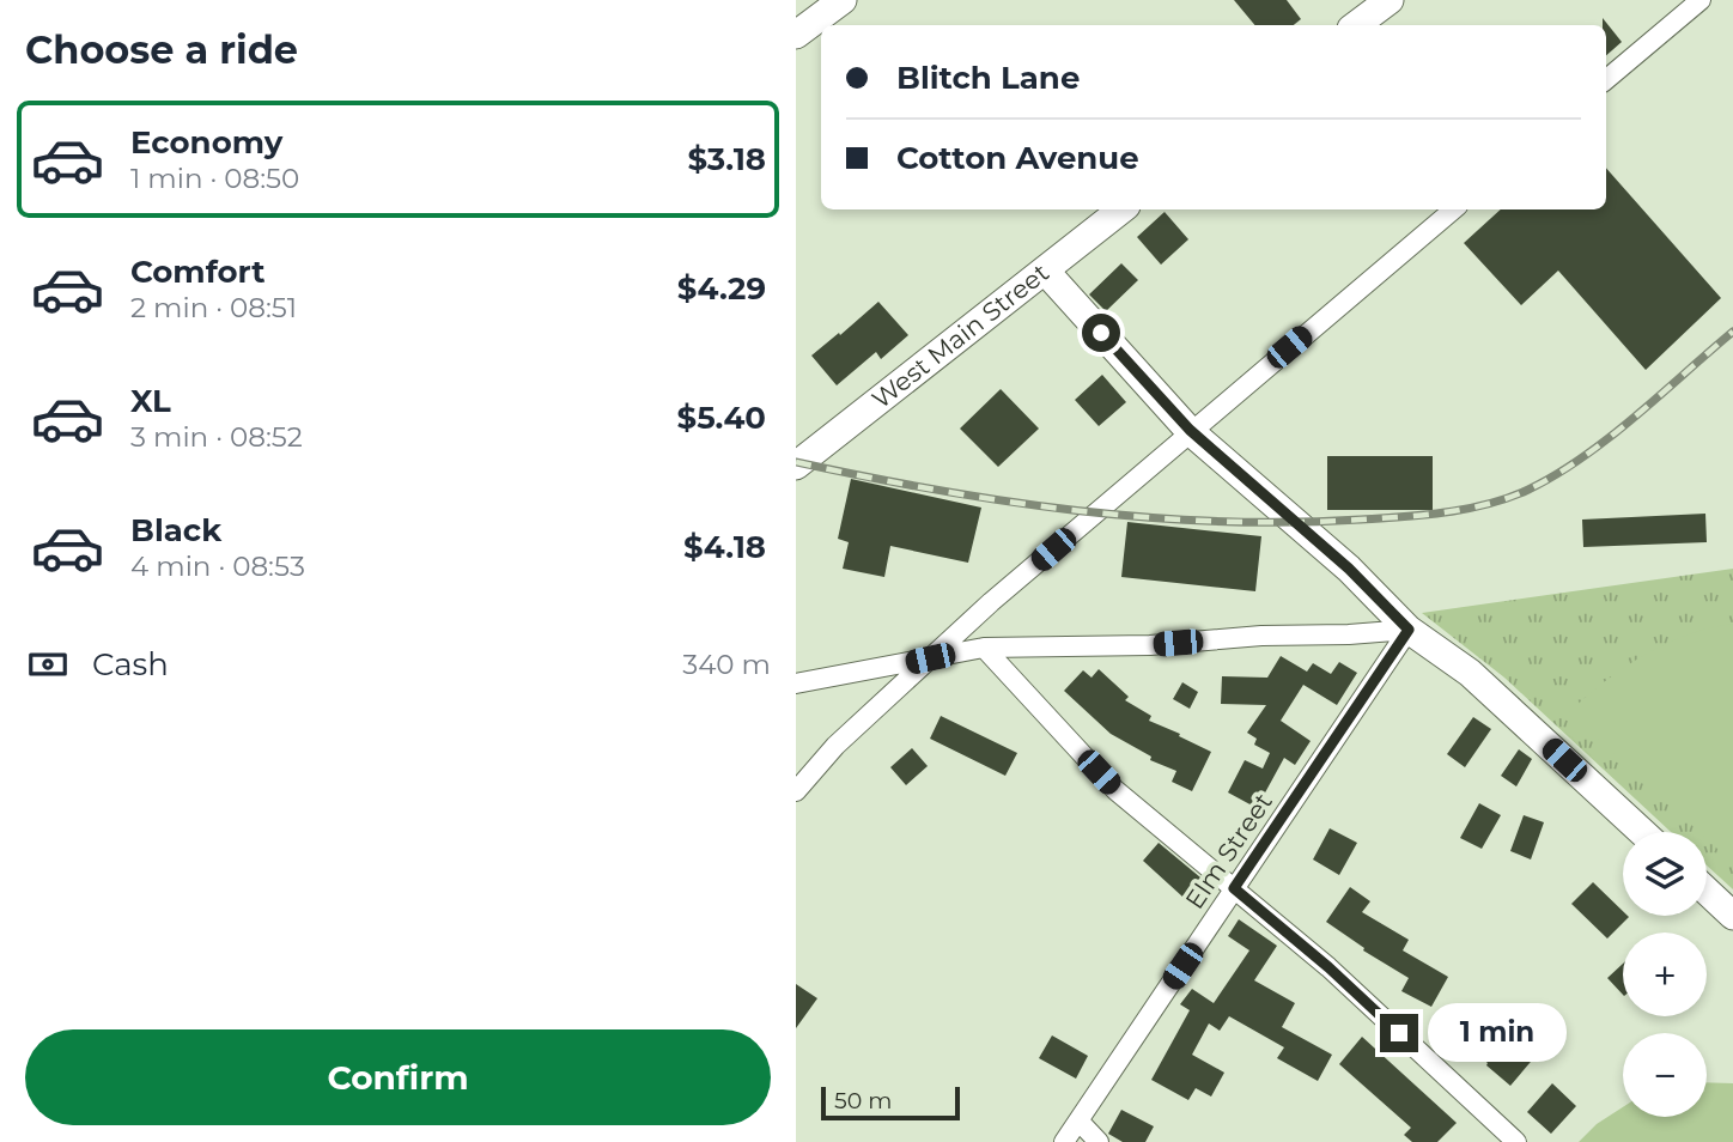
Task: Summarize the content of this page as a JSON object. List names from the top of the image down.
{
  "streets": {
    "street": ["West Main Street", "Elm Street"]
  },
  "scale_bar": "50 m",
  "page": {
    "heading": "Choose a ride",
    "banner": ["Blitch Lane", "Cotton Avenue"],
    "list": [
      {
        "name": "Economy",
        "note": "1 min · 08:50",
        "value": "$3.18"
      },
      {
        "name": "Comfort",
        "note": "2 min · 08:51",
        "value": "$4.29"
      },
      {
        "name": "XL",
        "note": "3 min · 08:52",
        "value": "$5.40"
      },
      {
        "name": "Black",
        "note": "4 min · 08:53",
        "value": "$4.18"
      }
    ],
    "pay": ["Cash", "340 m"],
    "map_buttons": ["+", "−"],
    "bubble": "1 min",
    "buttons": "Confirm",
    "scale": "50 m"
  }
}
